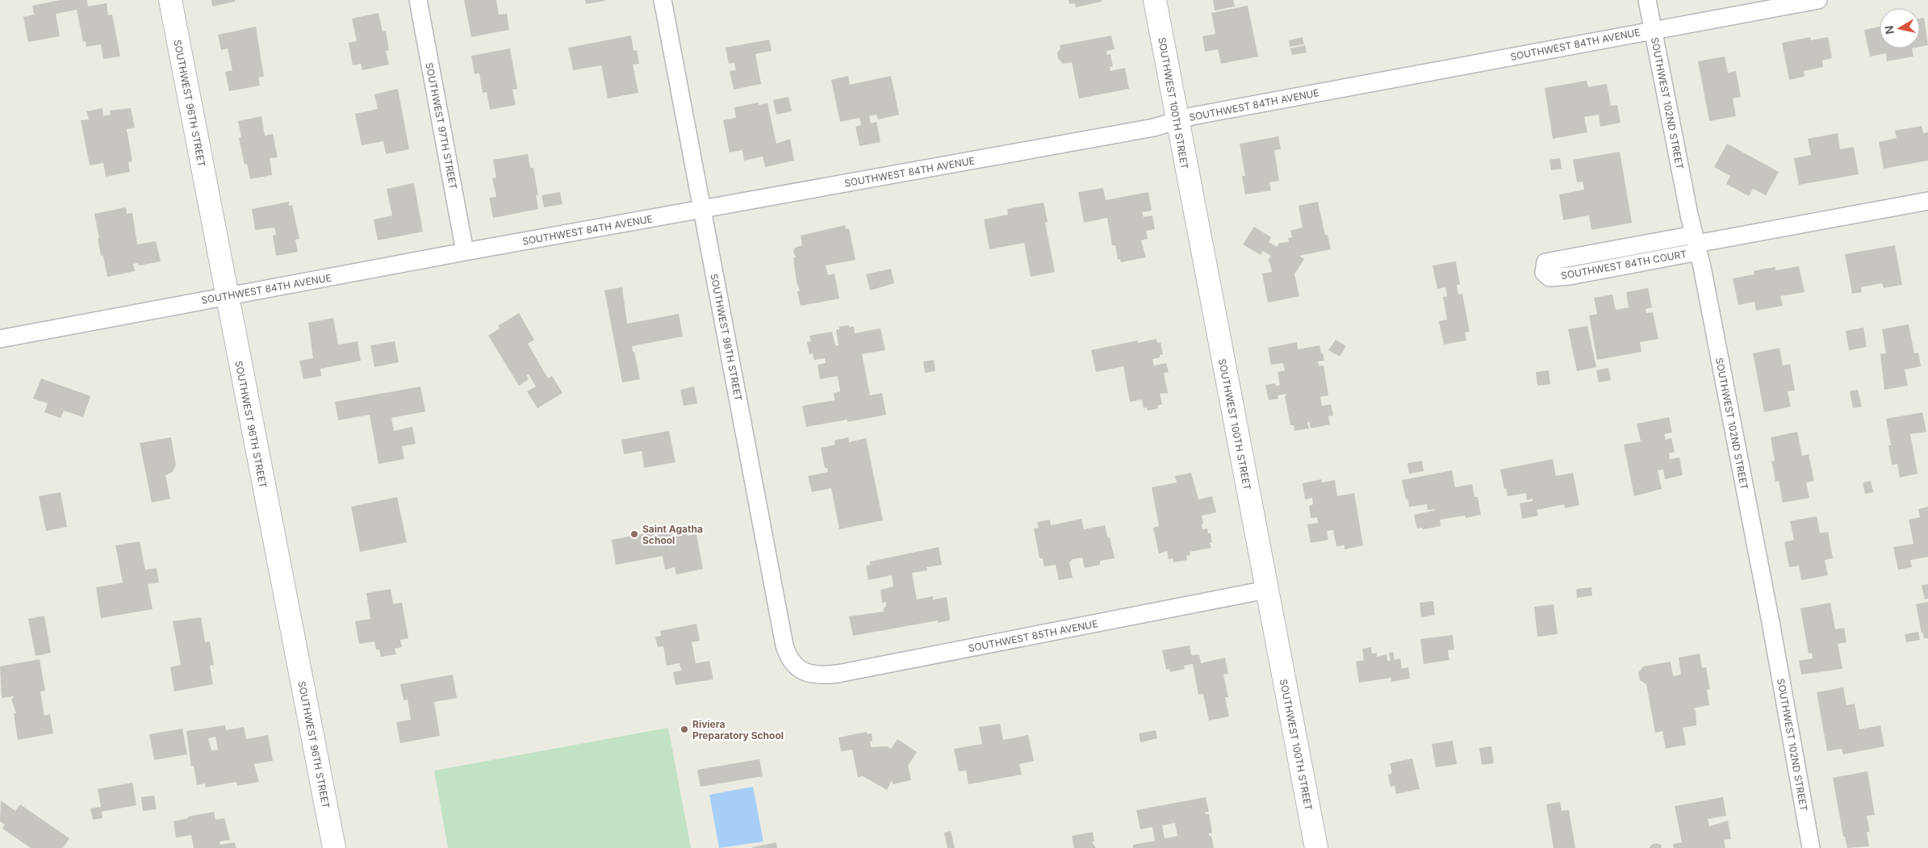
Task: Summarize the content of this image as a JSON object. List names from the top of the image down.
{
  "streets": {
    "street": [
      "SOUTHWEST 84TH AVENUE",
      "SOUTHWEST 96TH STREET",
      "SOUTHWEST 100TH STREET",
      "SOUTHWEST 102ND STREET",
      "SOUTHWEST 97TH STREET",
      "SOUTHWEST 84TH COURT",
      "SOUTHWEST 98TH STREET",
      "SOUTHWEST 85TH AVENUE"
    ]
  },
  "crossings": [
    ["SOUTHWEST 84TH AVENUE", "SOUTHWEST 96TH STREET"],
    ["SOUTHWEST 84TH AVENUE", "SOUTHWEST 100TH STREET"],
    ["SOUTHWEST 84TH AVENUE", "SOUTHWEST 102ND STREET"],
    ["SOUTHWEST 84TH AVENUE", "SOUTHWEST 97TH STREET"],
    ["SOUTHWEST 84TH AVENUE", "SOUTHWEST 98TH STREET"],
    ["SOUTHWEST 100TH STREET", "SOUTHWEST 85TH AVENUE"],
    ["SOUTHWEST 102ND STREET", "SOUTHWEST 84TH COURT"],
    ["SOUTHWEST 98TH STREET", "SOUTHWEST 85TH AVENUE"]
  ],
  "places": ["Saint Agatha School", "Riviera Preparatory School"],
  "north": "left"
}
